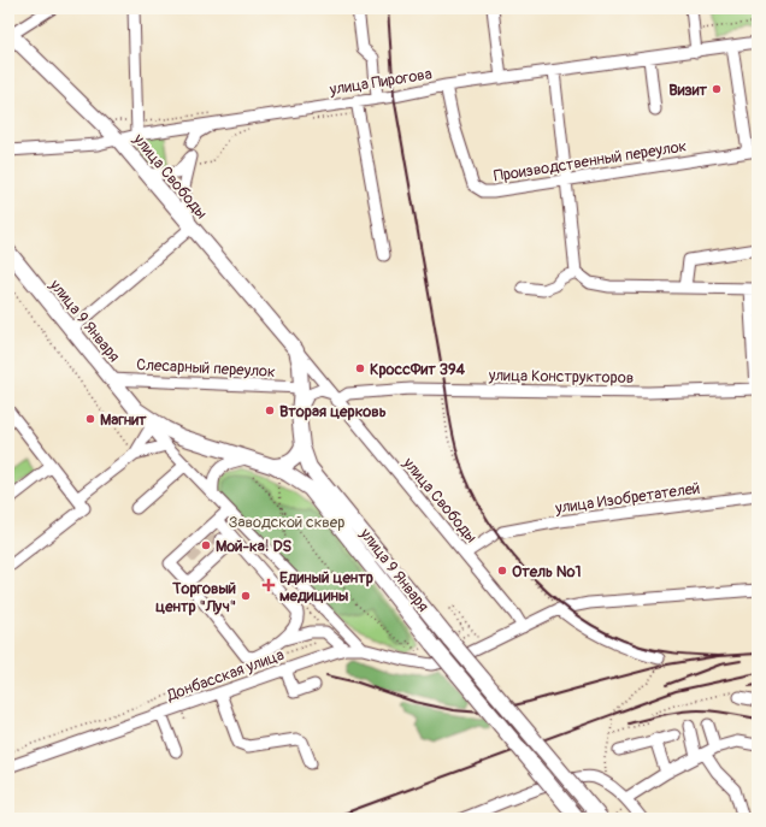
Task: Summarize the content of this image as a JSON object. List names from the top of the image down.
{
  "streets": {
    "main road": ["улица Свободы", "улица 9 Января"],
    "street": [
      "улица Пирогова",
      "Производственный переулок",
      "Слесарный переулок",
      "улица Конструкторов",
      "улица Изобретателей",
      "Донбасская улица"
    ]
  },
  "crossings": [
    ["улица Пирогова", "Производственный переулок"],
    ["улица Пирогова", "улица Свободы"],
    ["улица Свободы", "улица Конструкторов"],
    ["улица Свободы", "Донбасская улица"],
    ["улица 9 Января", "Слесарный переулок"],
    ["улица 9 Января", "Донбасская улица"]
  ],
  "parks": ["Заводской сквер"],
  "places": {
    "other": [
      "Визит",
      "КроссФит 394",
      "Вторая церковь",
      "Магнит",
      "Мой-ка! DS",
      "Отель №1",
      "Торговый центр \"Луч\""
    ],
    "health": ["Единый центр медицины"]
  }
}
